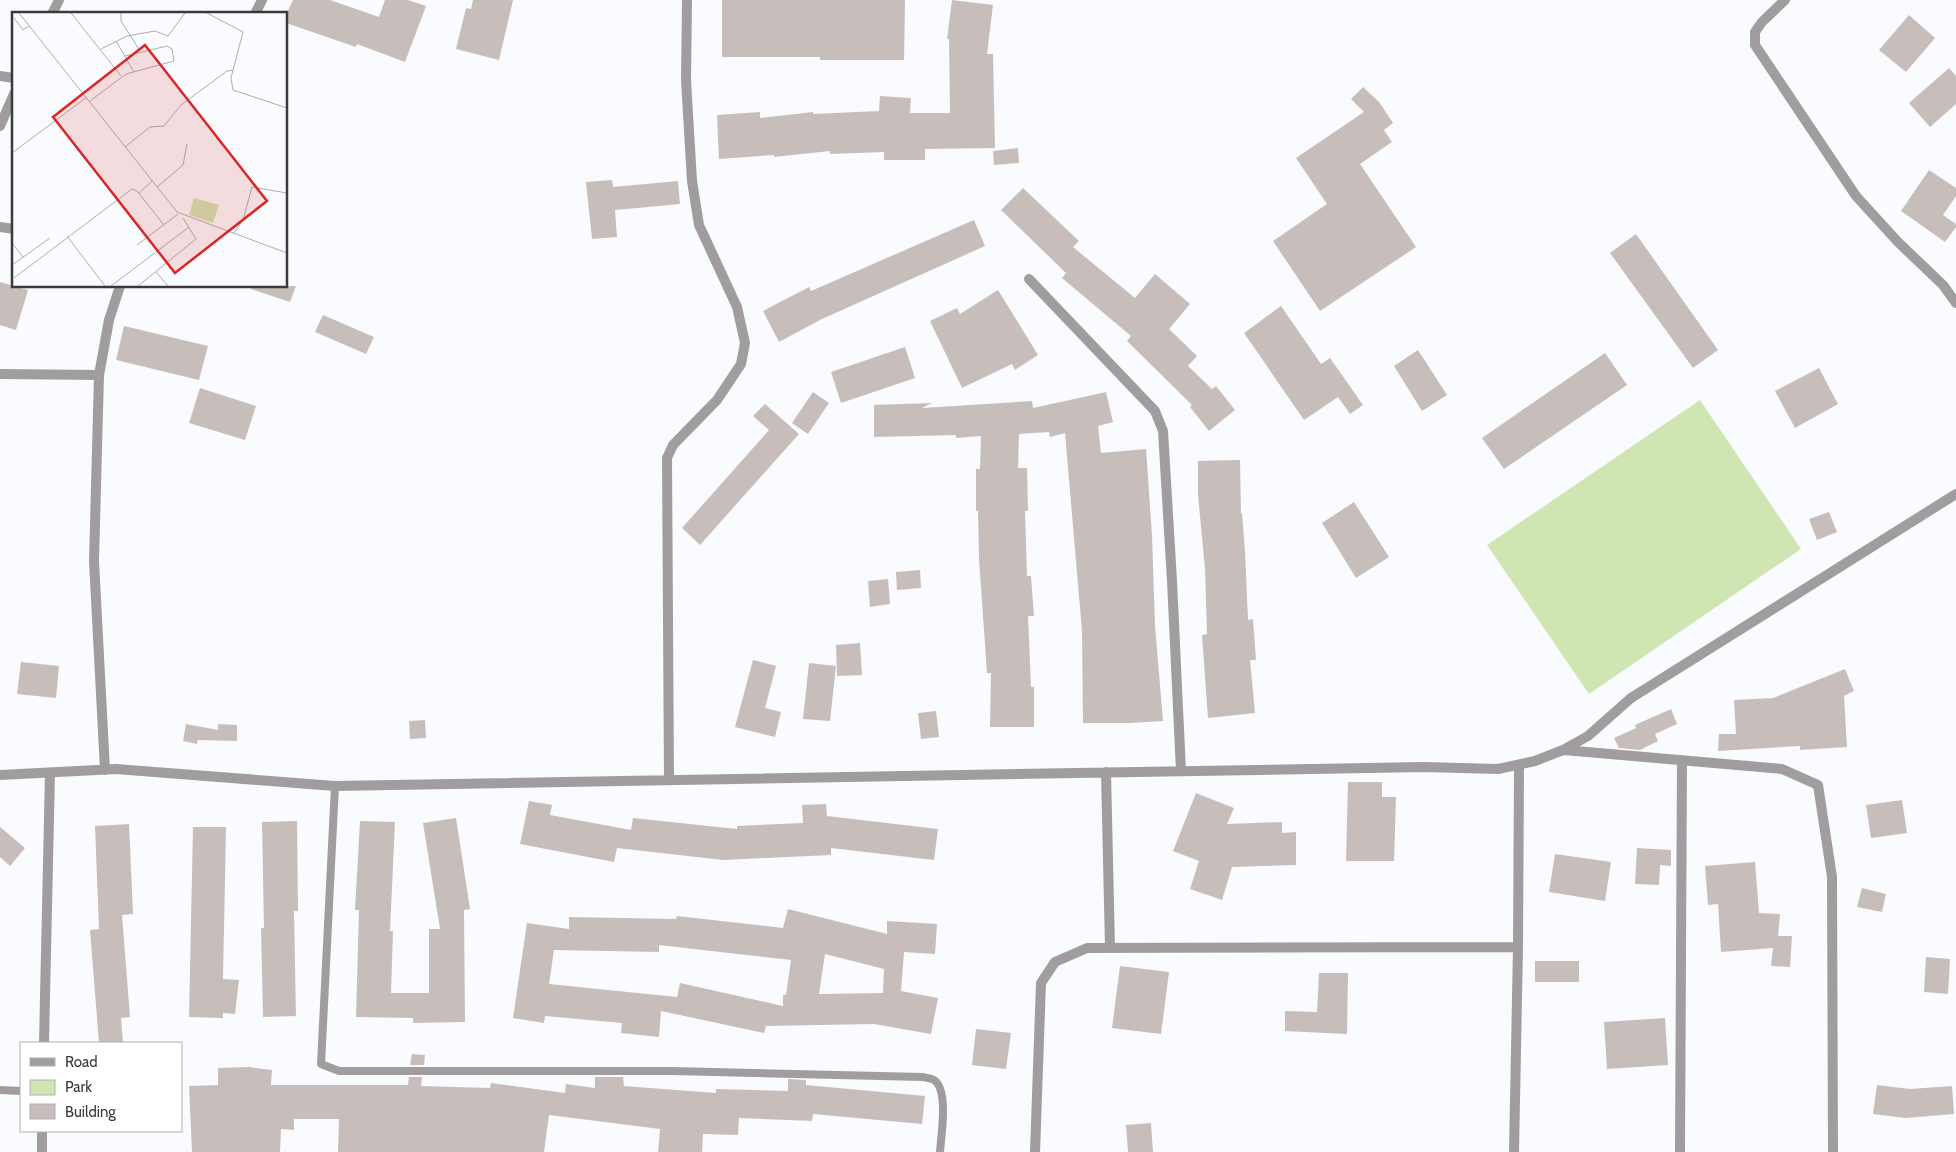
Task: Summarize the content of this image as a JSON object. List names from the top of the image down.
{
  "legend": ["Road", "Park", "Building"]
}
